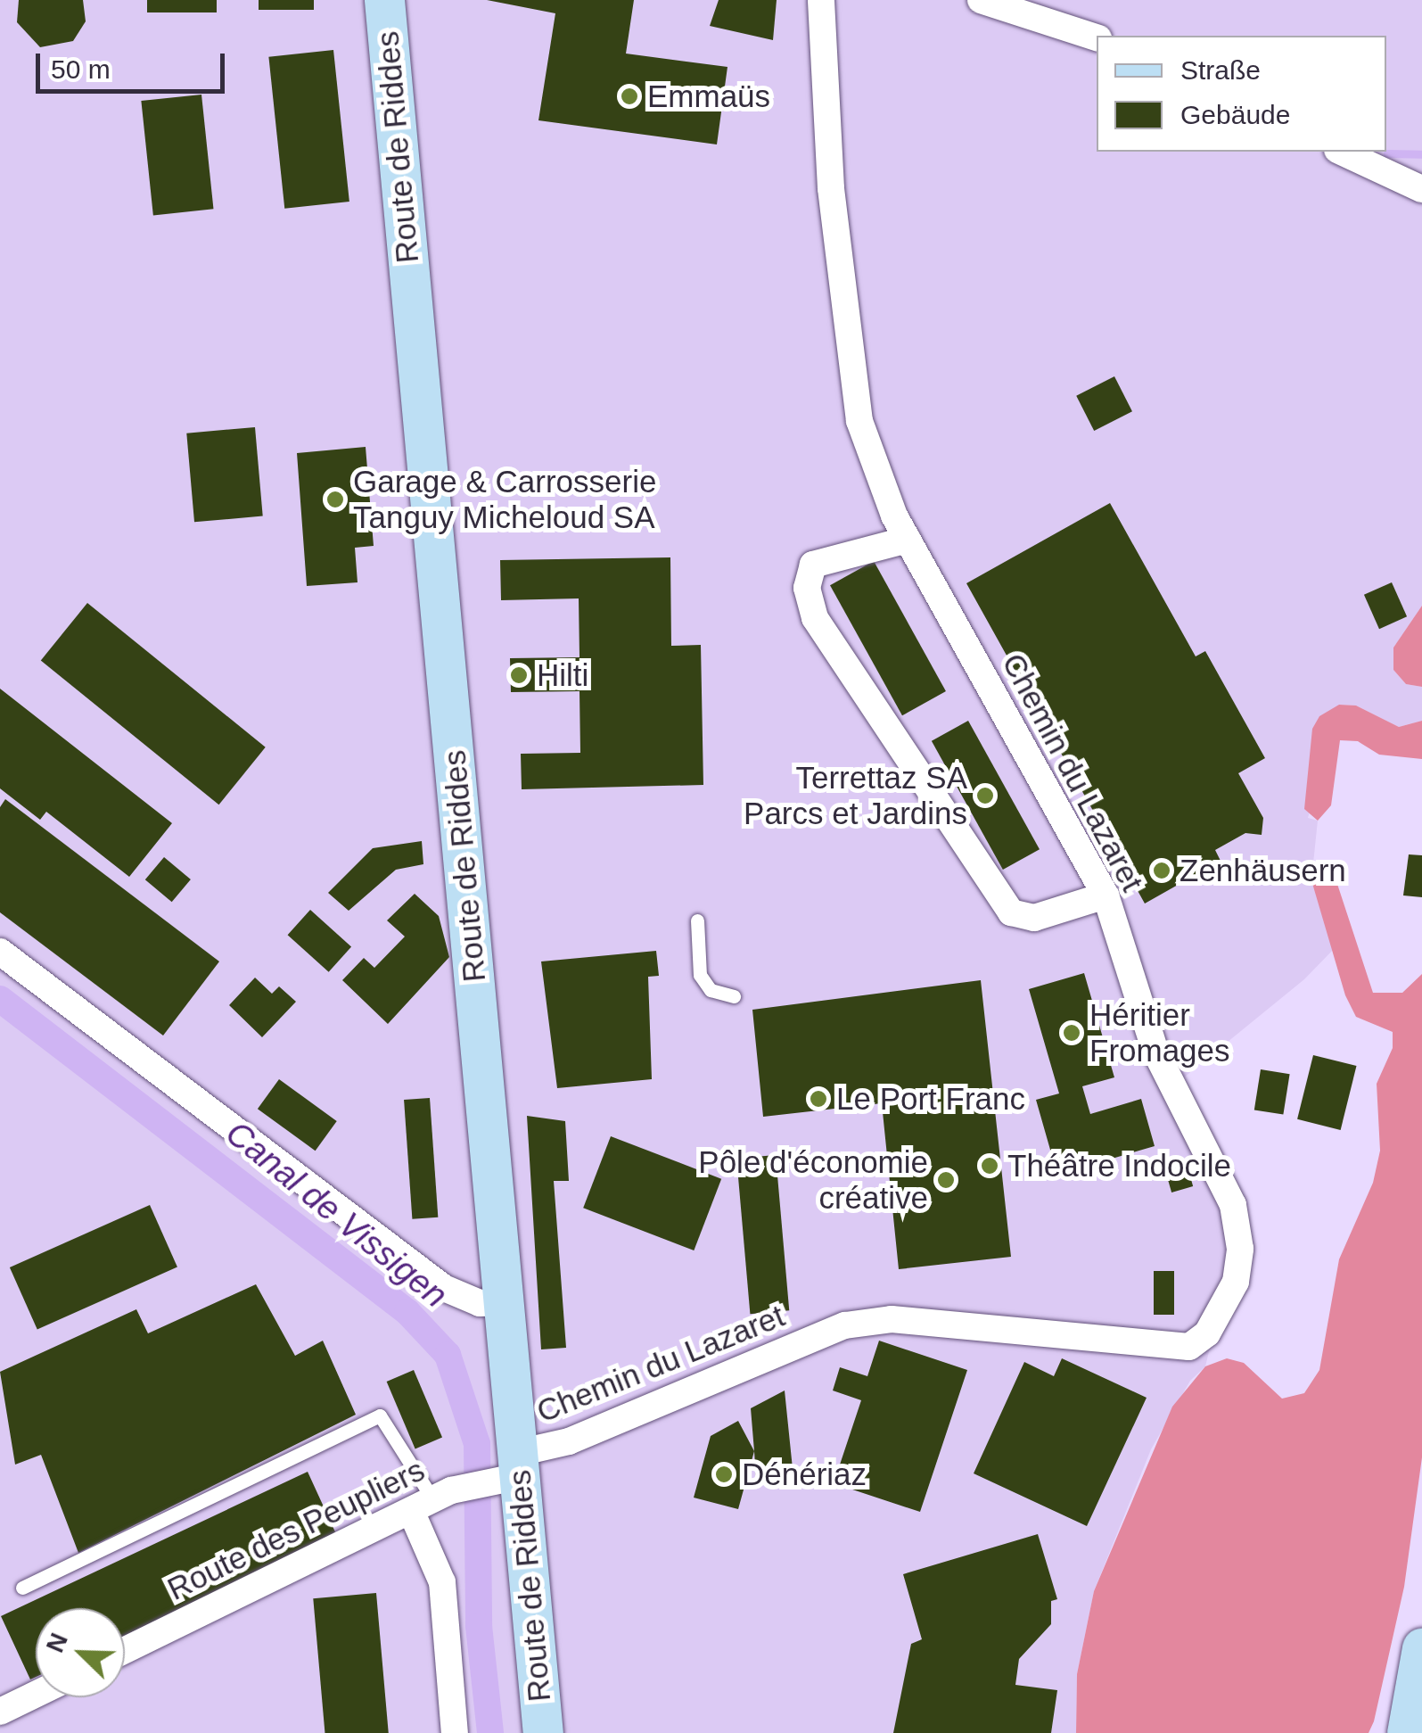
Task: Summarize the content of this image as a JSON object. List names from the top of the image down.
{
  "streets": {
    "street": ["Route de Riddes", "Chemin du Lazaret", "Route des Peupliers"]
  },
  "crossings": [
    ["Route de Riddes", "Chemin du Lazaret"],
    ["Route de Riddes", "Route des Peupliers"],
    ["Chemin du Lazaret", "Route des Peupliers"]
  ],
  "water": ["Canal de Vissigen"],
  "places": [
    "Emmaüs",
    "Garage & Carrosserie Tanguy Micheloud SA",
    "Hilti",
    "Terrettaz SA Parcs et Jardins",
    "Zenhäusern",
    "Héritier Fromages",
    "Le Port Franc",
    "Théâtre Indocile",
    "Pôle d'économie créative",
    "Dénériaz"
  ],
  "legend": ["Straße", "Gebäude"],
  "scale_bar": "50 m",
  "north": "top left"
}
